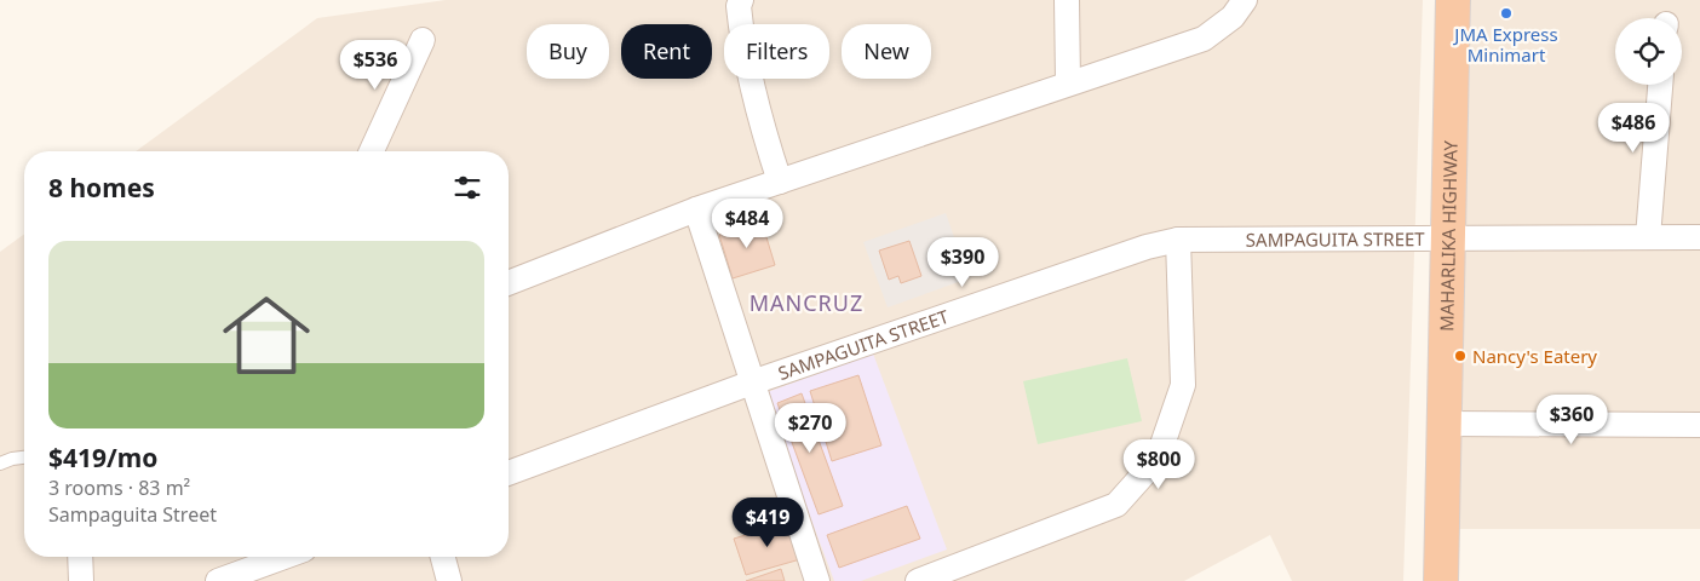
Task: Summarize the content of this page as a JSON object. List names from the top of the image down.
{
  "streets": {
    "highway": ["MAHARLIKA HIGHWAY"],
    "street": ["SAMPAGUITA STREET"]
  },
  "crossings": [
    ["MAHARLIKA HIGHWAY", "SAMPAGUITA STREET"]
  ],
  "districts": ["MANCRUZ"],
  "places": ["JMA Express Minimart", "Nancy's Eatery"],
  "page": {
    "chip": [
      "Buy",
      "Rent",
      "Filters",
      "New"
    ],
    "price": [
      "$536",
      "$486",
      "$484",
      "$390",
      "$360",
      "$270",
      "$800",
      "$419"
    ],
    "heading": "8 homes",
    "list": [
      {
        "name": "$419/mo",
        "note": "3 rooms · 83 m² · Sampaguita Street"
      }
    ]
  }
}
